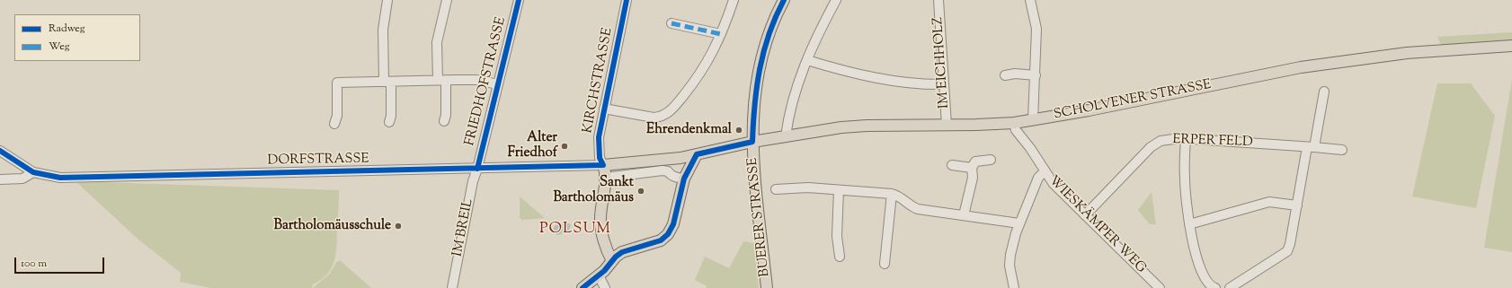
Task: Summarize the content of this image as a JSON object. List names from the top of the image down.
{
  "streets": {
    "main road": [
      "KIRCHSTRASSE",
      "SCHOLVENER STRASSE",
      "DORFSTRASSE",
      "BUERER STRASSE"
    ],
    "street": [
      "IM EICHHOLZ",
      "FRIEDHOFSTRASSE",
      "ERPER FELD",
      "WIESKÄMPER WEG",
      "IM BREIL"
    ]
  },
  "crossings": [
    ["IM EICHHOLZ", "SCHOLVENER STRASSE"],
    ["KIRCHSTRASSE", "DORFSTRASSE"],
    ["FRIEDHOFSTRASSE", "DORFSTRASSE"],
    ["FRIEDHOFSTRASSE", "IM BREIL"],
    ["SCHOLVENER STRASSE", "DORFSTRASSE"],
    ["SCHOLVENER STRASSE", "BUERER STRASSE"],
    ["SCHOLVENER STRASSE", "WIESKÄMPER WEG"],
    ["ERPER FELD", "WIESKÄMPER WEG"],
    ["DORFSTRASSE", "BUERER STRASSE"],
    ["DORFSTRASSE", "IM BREIL"]
  ],
  "districts": ["POLSUM"],
  "places": [
    "Ehrendenkmal",
    "Alter Friedhof",
    "Sankt Bartholomäus",
    "Bartholomäusschule"
  ],
  "legend": ["Radweg", "Weg"],
  "scale_bar": "100 m"
}
